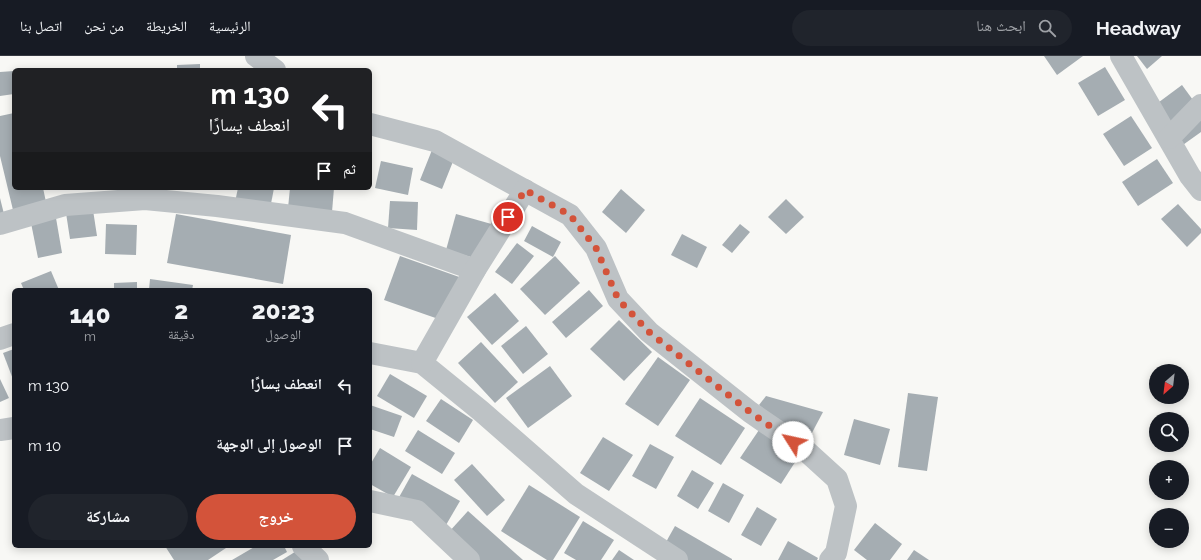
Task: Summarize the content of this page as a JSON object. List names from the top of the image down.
{
  "north": "bottom left",
  "page": {
    "header": "Headway",
    "search": "ابحث هنا",
    "nav": [
      "الرئيسية",
      "الخريطة",
      "من نحن",
      "اتصل بنا"
    ],
    "turn": ["130 m", "انعطف يسارًا"],
    "then": "ثم",
    "eta": [
      "20:23",
      "الوصول",
      "2",
      "دقيقة",
      "140",
      "m"
    ],
    "list": [
      {
        "name": "انعطف يسارًا",
        "value": "130 m"
      },
      {
        "name": "الوصول إلى الوجهة",
        "value": "10 m"
      }
    ],
    "map_buttons": ["+", "−"],
    "buttons": ["خروج", "مشاركة"]
  }
}
